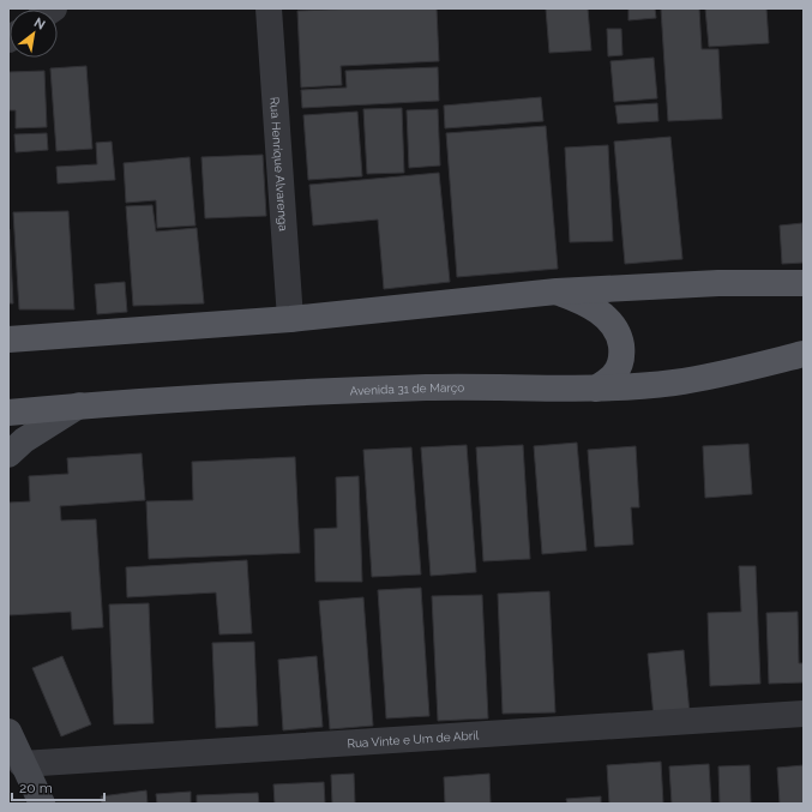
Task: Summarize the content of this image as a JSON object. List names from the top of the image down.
{
  "streets": {
    "main road": ["Avenida 31 de Março"],
    "street": ["Rua Henrique Alvarenga", "Rua Vinte e Um de Abril"]
  },
  "scale_bar": "20 m",
  "north": "top right"
}
